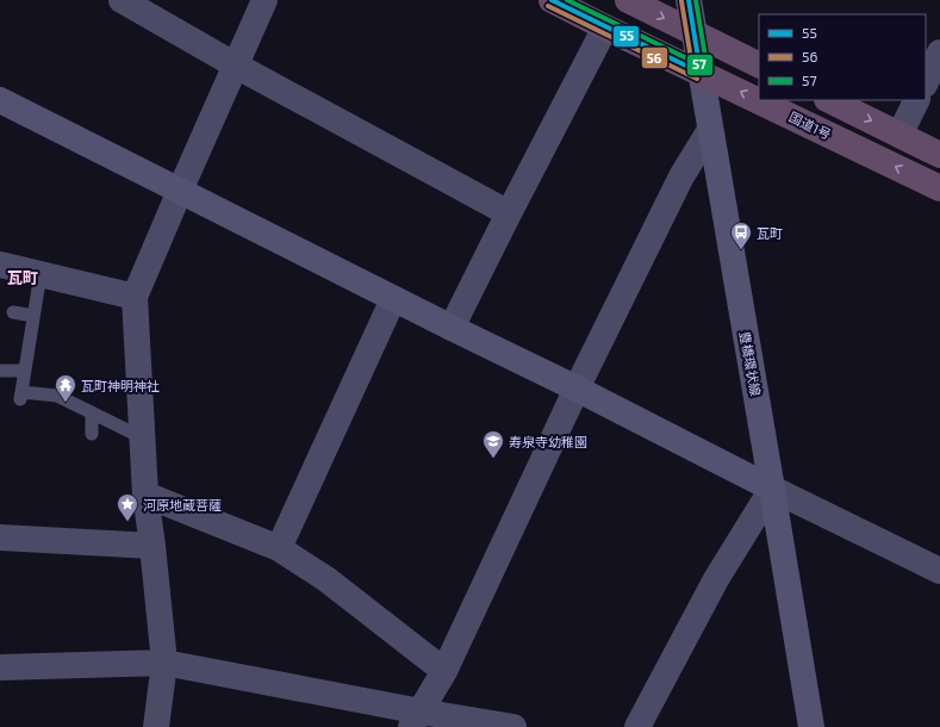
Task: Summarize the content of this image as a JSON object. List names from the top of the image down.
{
  "streets": {
    "highway": ["国道1号"],
    "street": ["豊橋環状線"]
  },
  "crossings": [
    ["国道1号", "豊橋環状線"]
  ],
  "districts": ["瓦町"],
  "places": {
    "bus stop": ["瓦町"],
    "temple": ["瓦町神明神社"],
    "school or university": ["寿泉寺幼稚園"],
    "place": ["河原地蔵菩薩"]
  },
  "lines": ["transit line 55", "transit line 57", "transit line 56"],
  "legend": ["55", "56", "57"]
}
